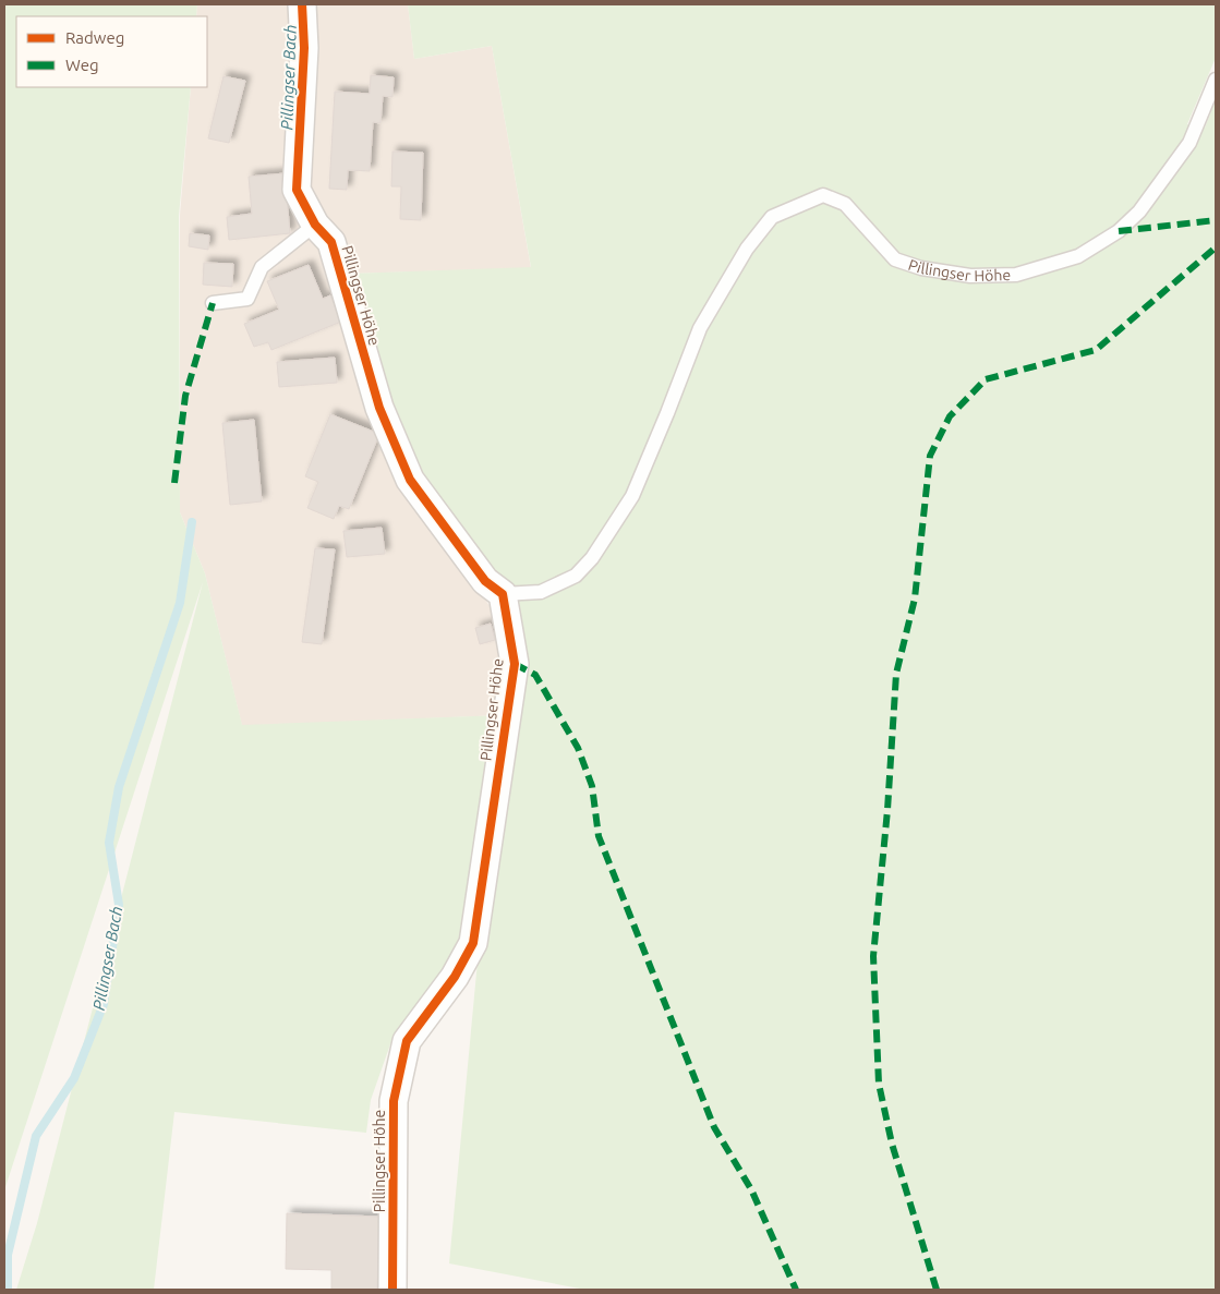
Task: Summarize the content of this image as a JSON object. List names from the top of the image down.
{
  "streets": {
    "street": ["Pillingser Höhe"]
  },
  "water": ["Pillingser Bach"],
  "legend": ["Radweg", "Weg"]
}
